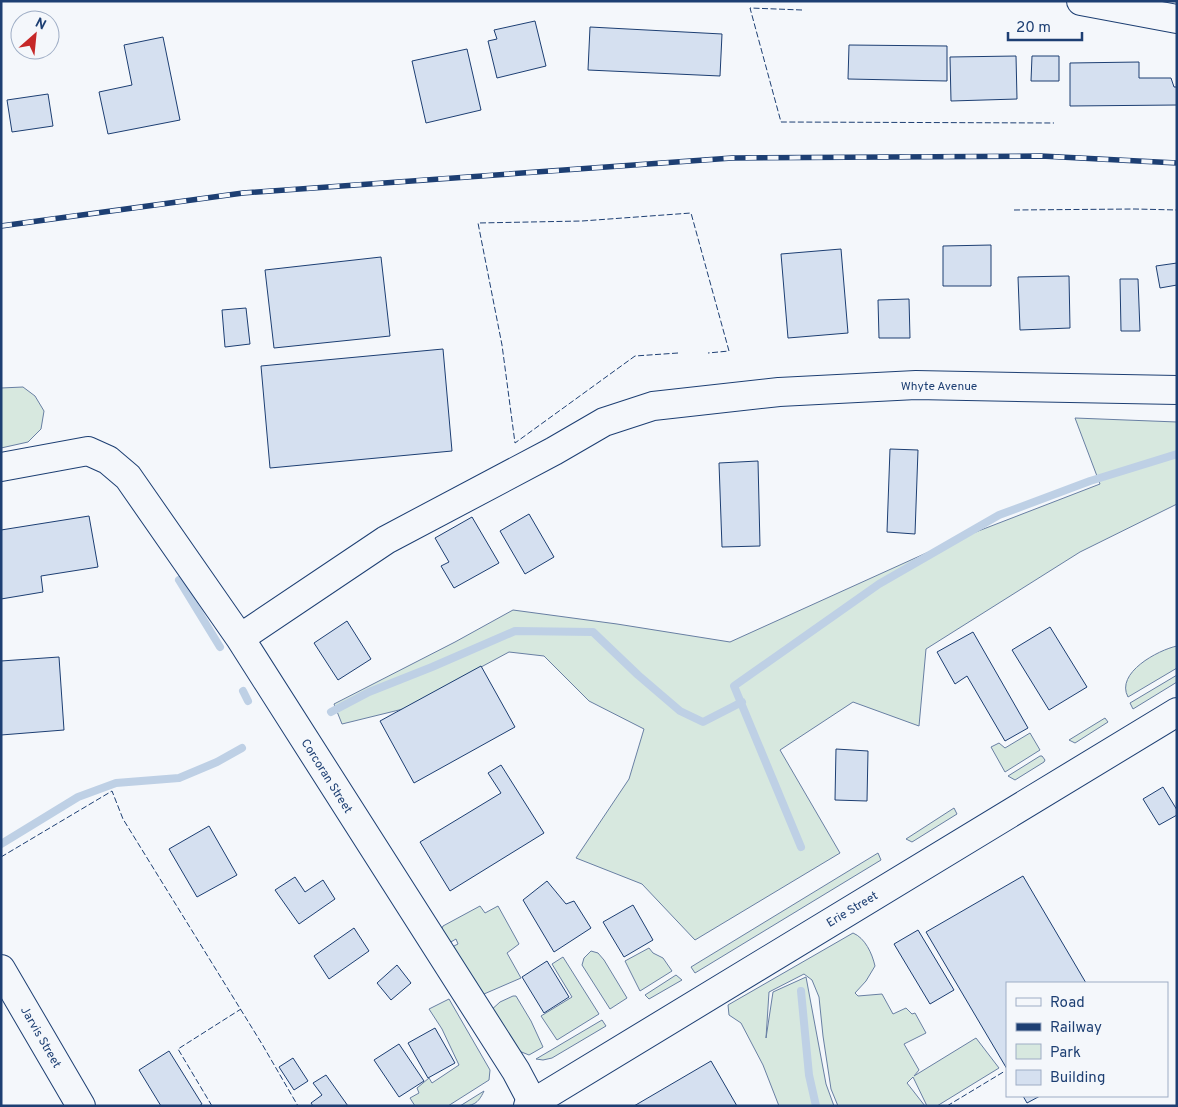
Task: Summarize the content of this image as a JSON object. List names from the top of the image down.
{
  "streets": {
    "street": [
      "Whyte Avenue",
      "Corcoran Street",
      "Erie Street",
      "Jarvis Street"
    ]
  },
  "crossings": [
    ["Whyte Avenue", "Corcoran Street"],
    ["Corcoran Street", "Erie Street"]
  ],
  "legend": [
    "Road",
    "Railway",
    "Park",
    "Building"
  ],
  "scale_bar": "20 m",
  "north": "top right"
}
